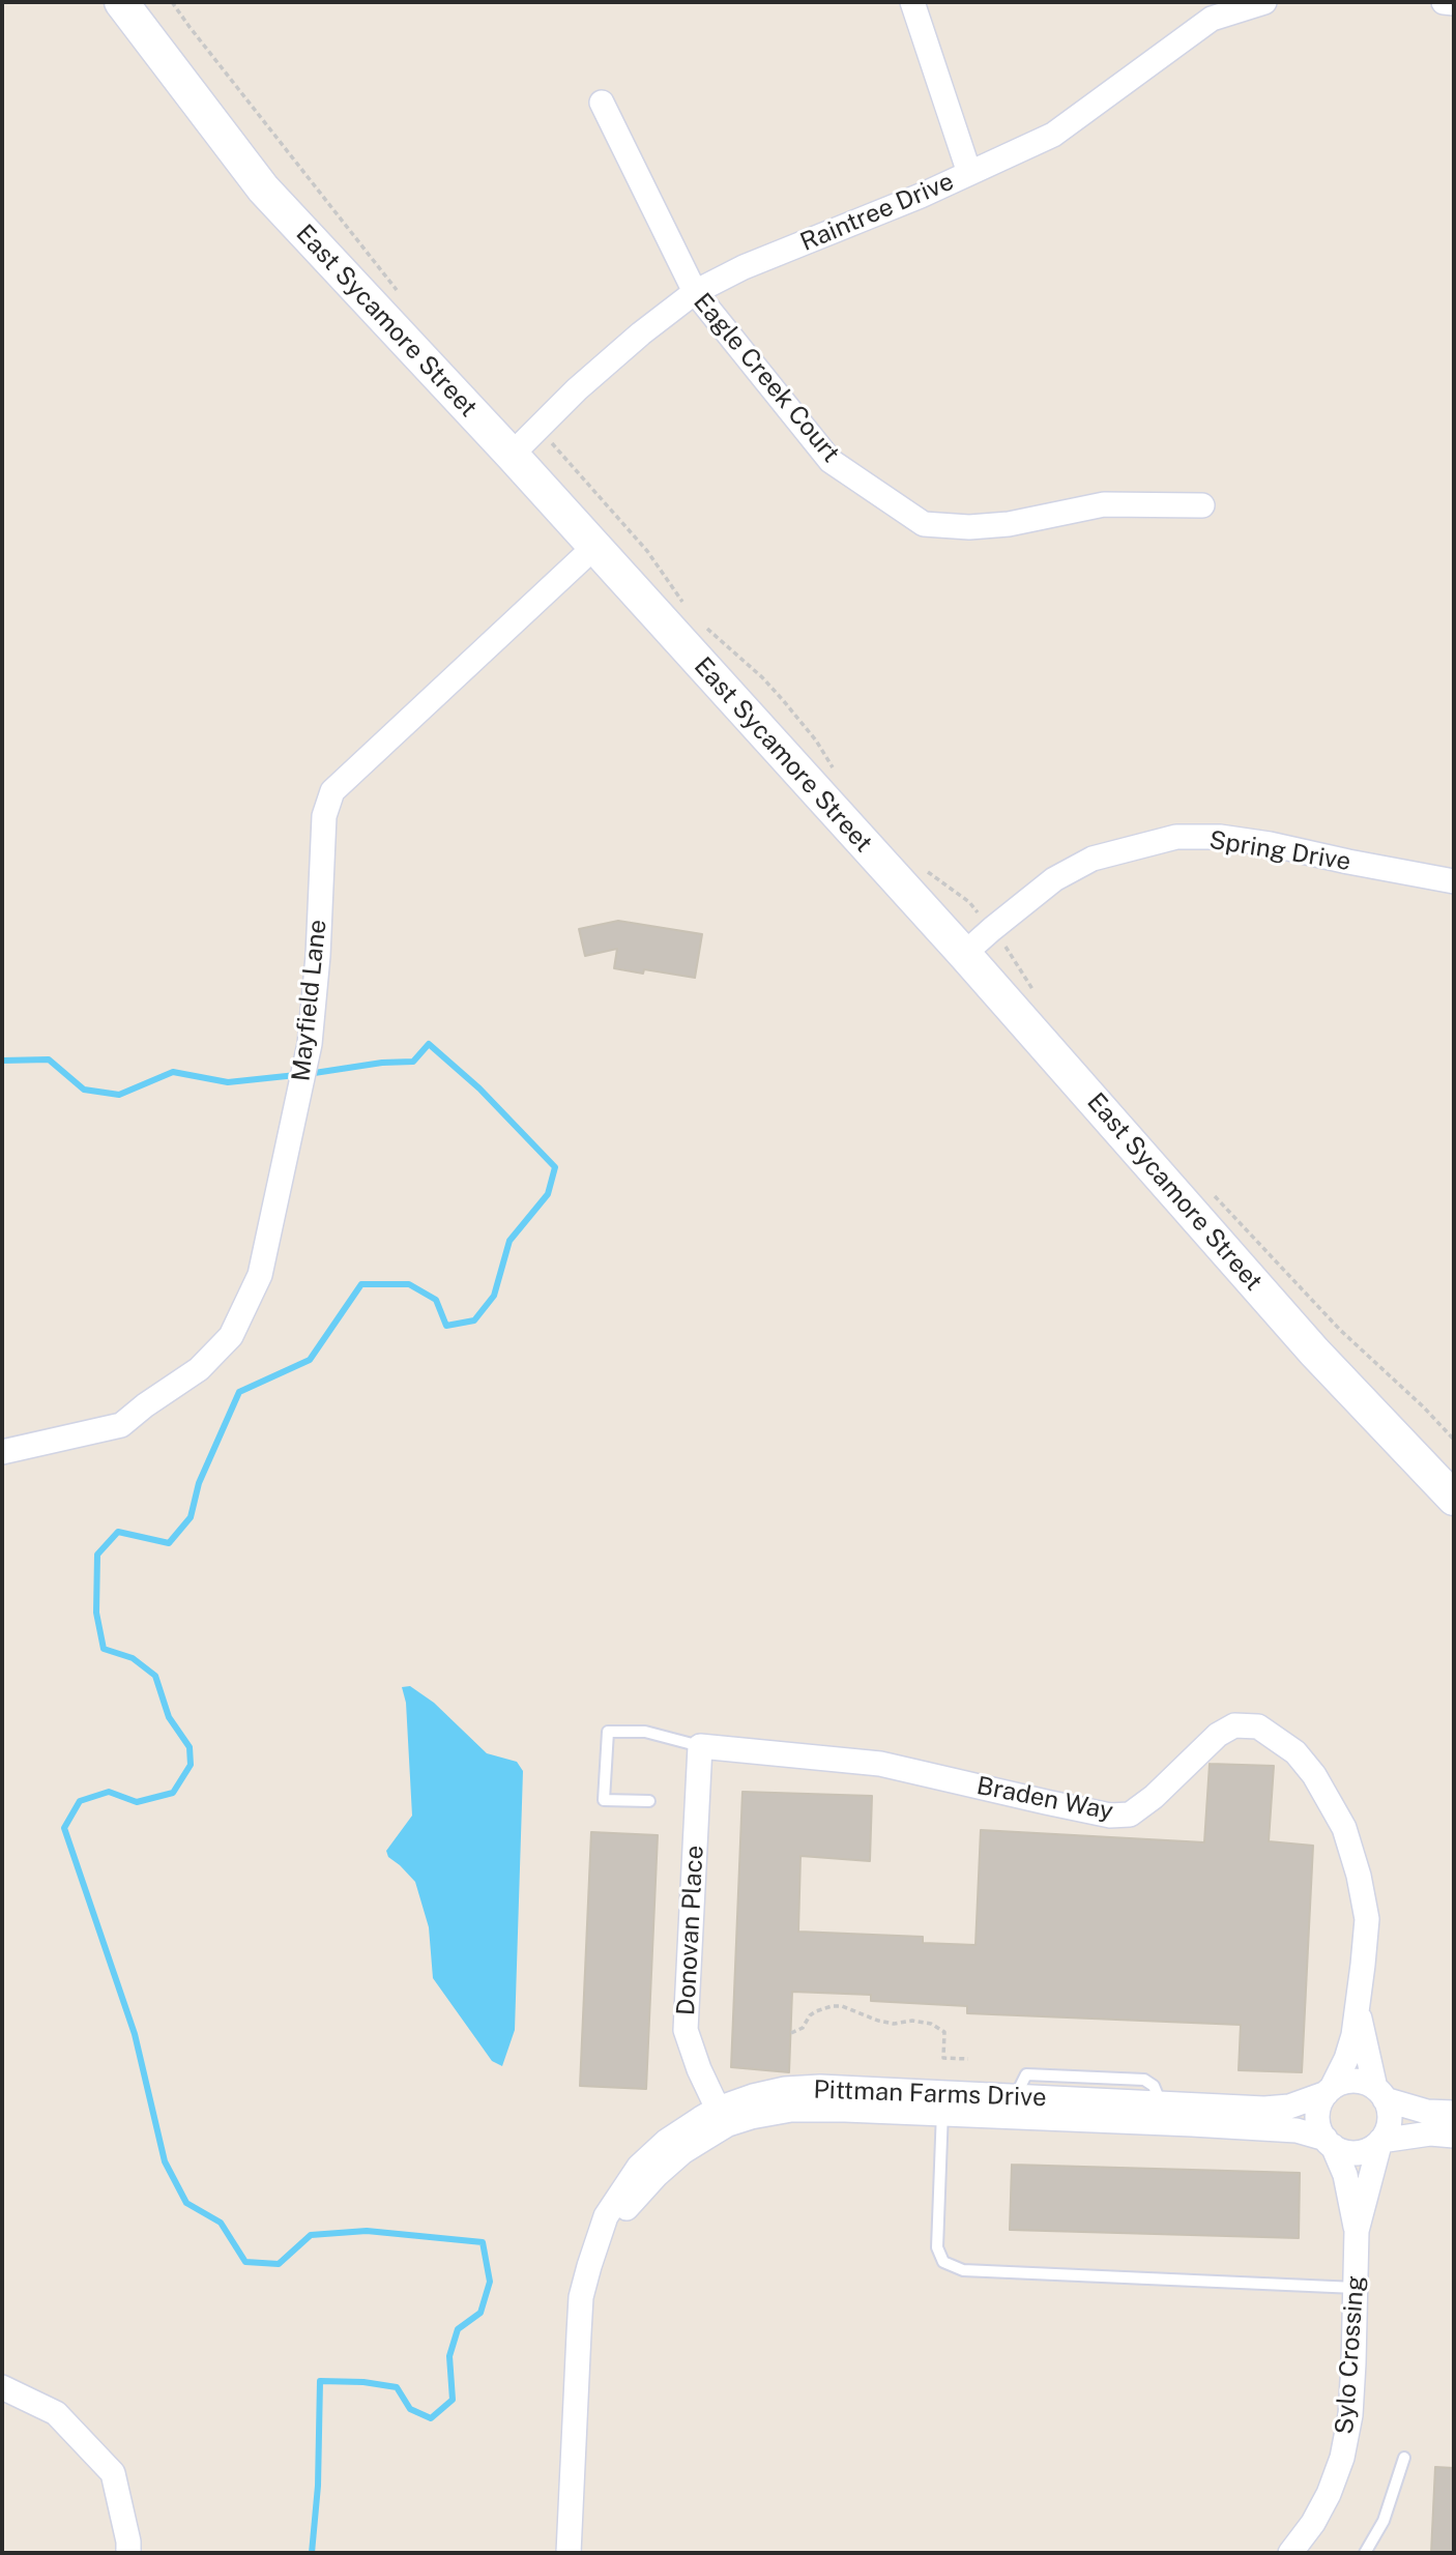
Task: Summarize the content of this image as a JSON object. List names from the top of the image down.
{
  "streets": {
    "main road": ["East Sycamore Street"],
    "street": [
      "Raintree Drive",
      "Eagle Creek Court",
      "Spring Drive",
      "Mayfield Lane",
      "Braden Way",
      "Donovan Place",
      "Pittman Farms Drive",
      "Sylo Crossing"
    ]
  },
  "crossings": [
    ["Raintree Drive", "East Sycamore Street"],
    ["Raintree Drive", "Eagle Creek Court"],
    ["East Sycamore Street", "Spring Drive"],
    ["East Sycamore Street", "Mayfield Lane"],
    ["Braden Way", "Donovan Place"],
    ["Braden Way", "Pittman Farms Drive"],
    ["Donovan Place", "Pittman Farms Drive"]
  ]
}
